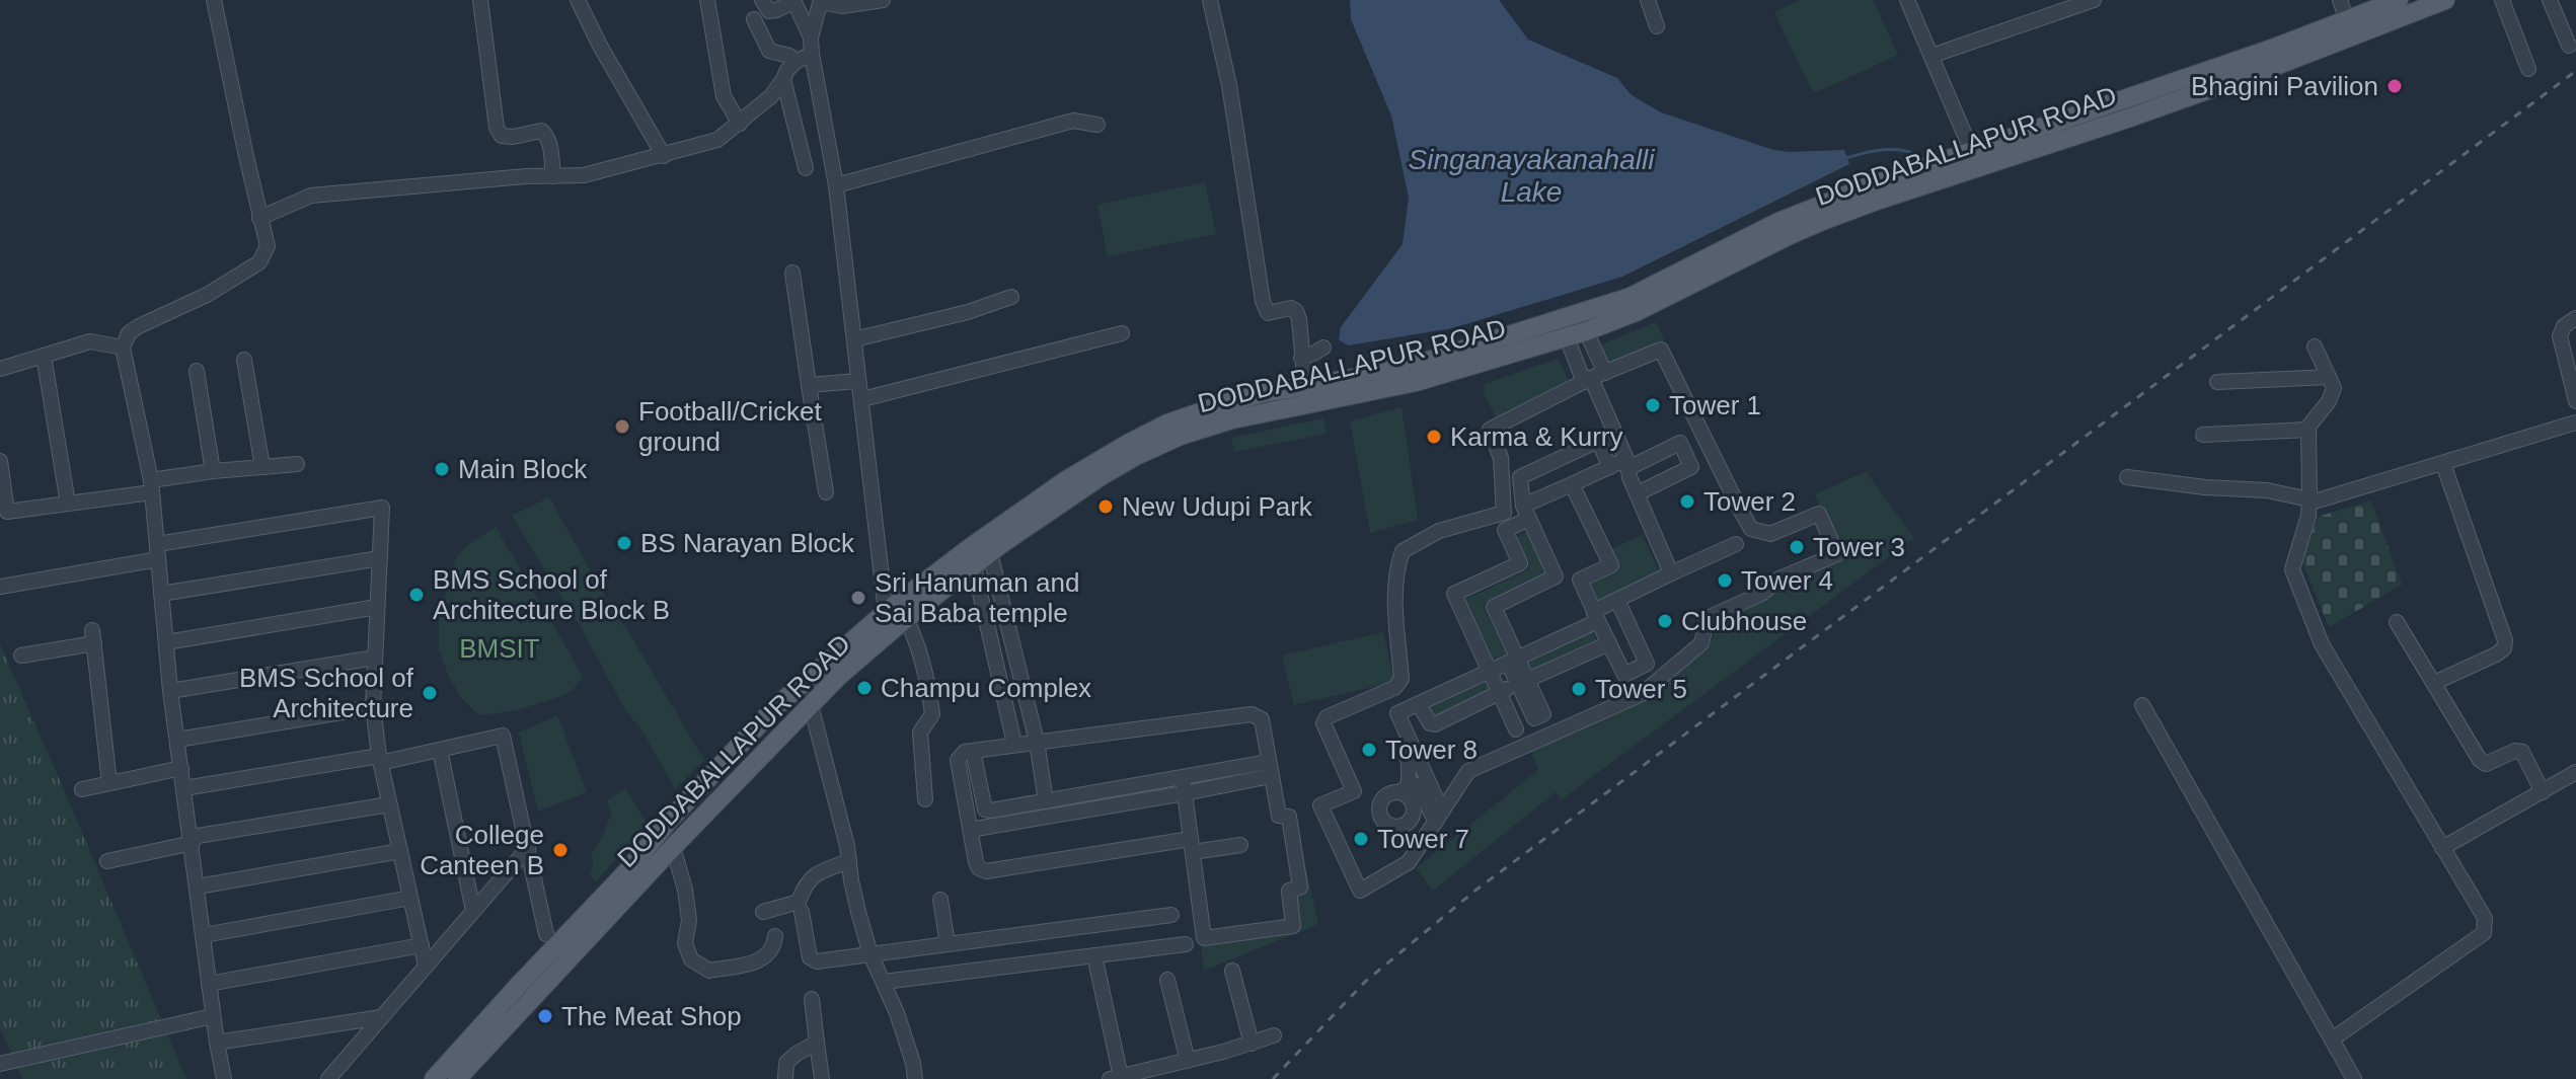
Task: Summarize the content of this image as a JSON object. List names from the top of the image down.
{
  "streets": {
    "main road": ["DODDABALLAPUR ROAD"]
  },
  "water": ["Singanayakanahalli Lake"],
  "parks": ["BMSIT"],
  "places": [
    "Bhagini Pavilion",
    "Tower 1",
    "Football/Cricket ground",
    "Karma & Kurry",
    "Main Block",
    "Tower 2",
    "New Udupi Park",
    "BS Narayan Block",
    "Tower 3",
    "Tower 4",
    "BMS School of Architecture Block B",
    "Sri Hanuman and Sai Baba temple",
    "Clubhouse",
    "Champu Complex",
    "Tower 5",
    "BMS School of Architecture",
    "Tower 8",
    "Tower 7",
    "College Canteen B",
    "The Meat Shop"
  ]
}
